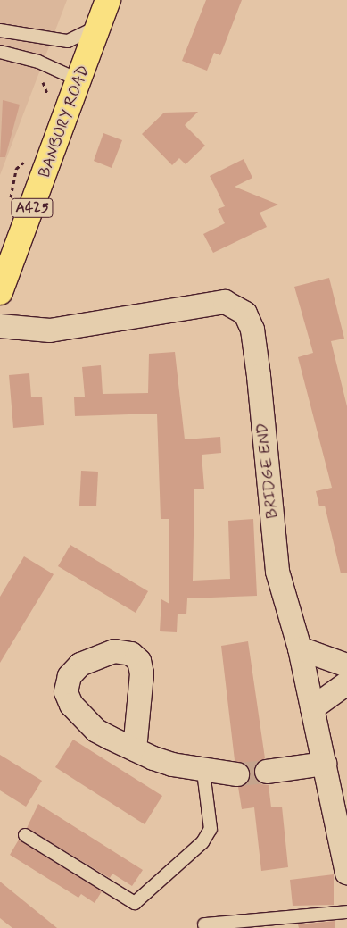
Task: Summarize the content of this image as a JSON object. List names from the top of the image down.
{
  "streets": {
    "main road": ["BANBURY ROAD", "A425"],
    "street": ["BRIDGE END"]
  }
}
